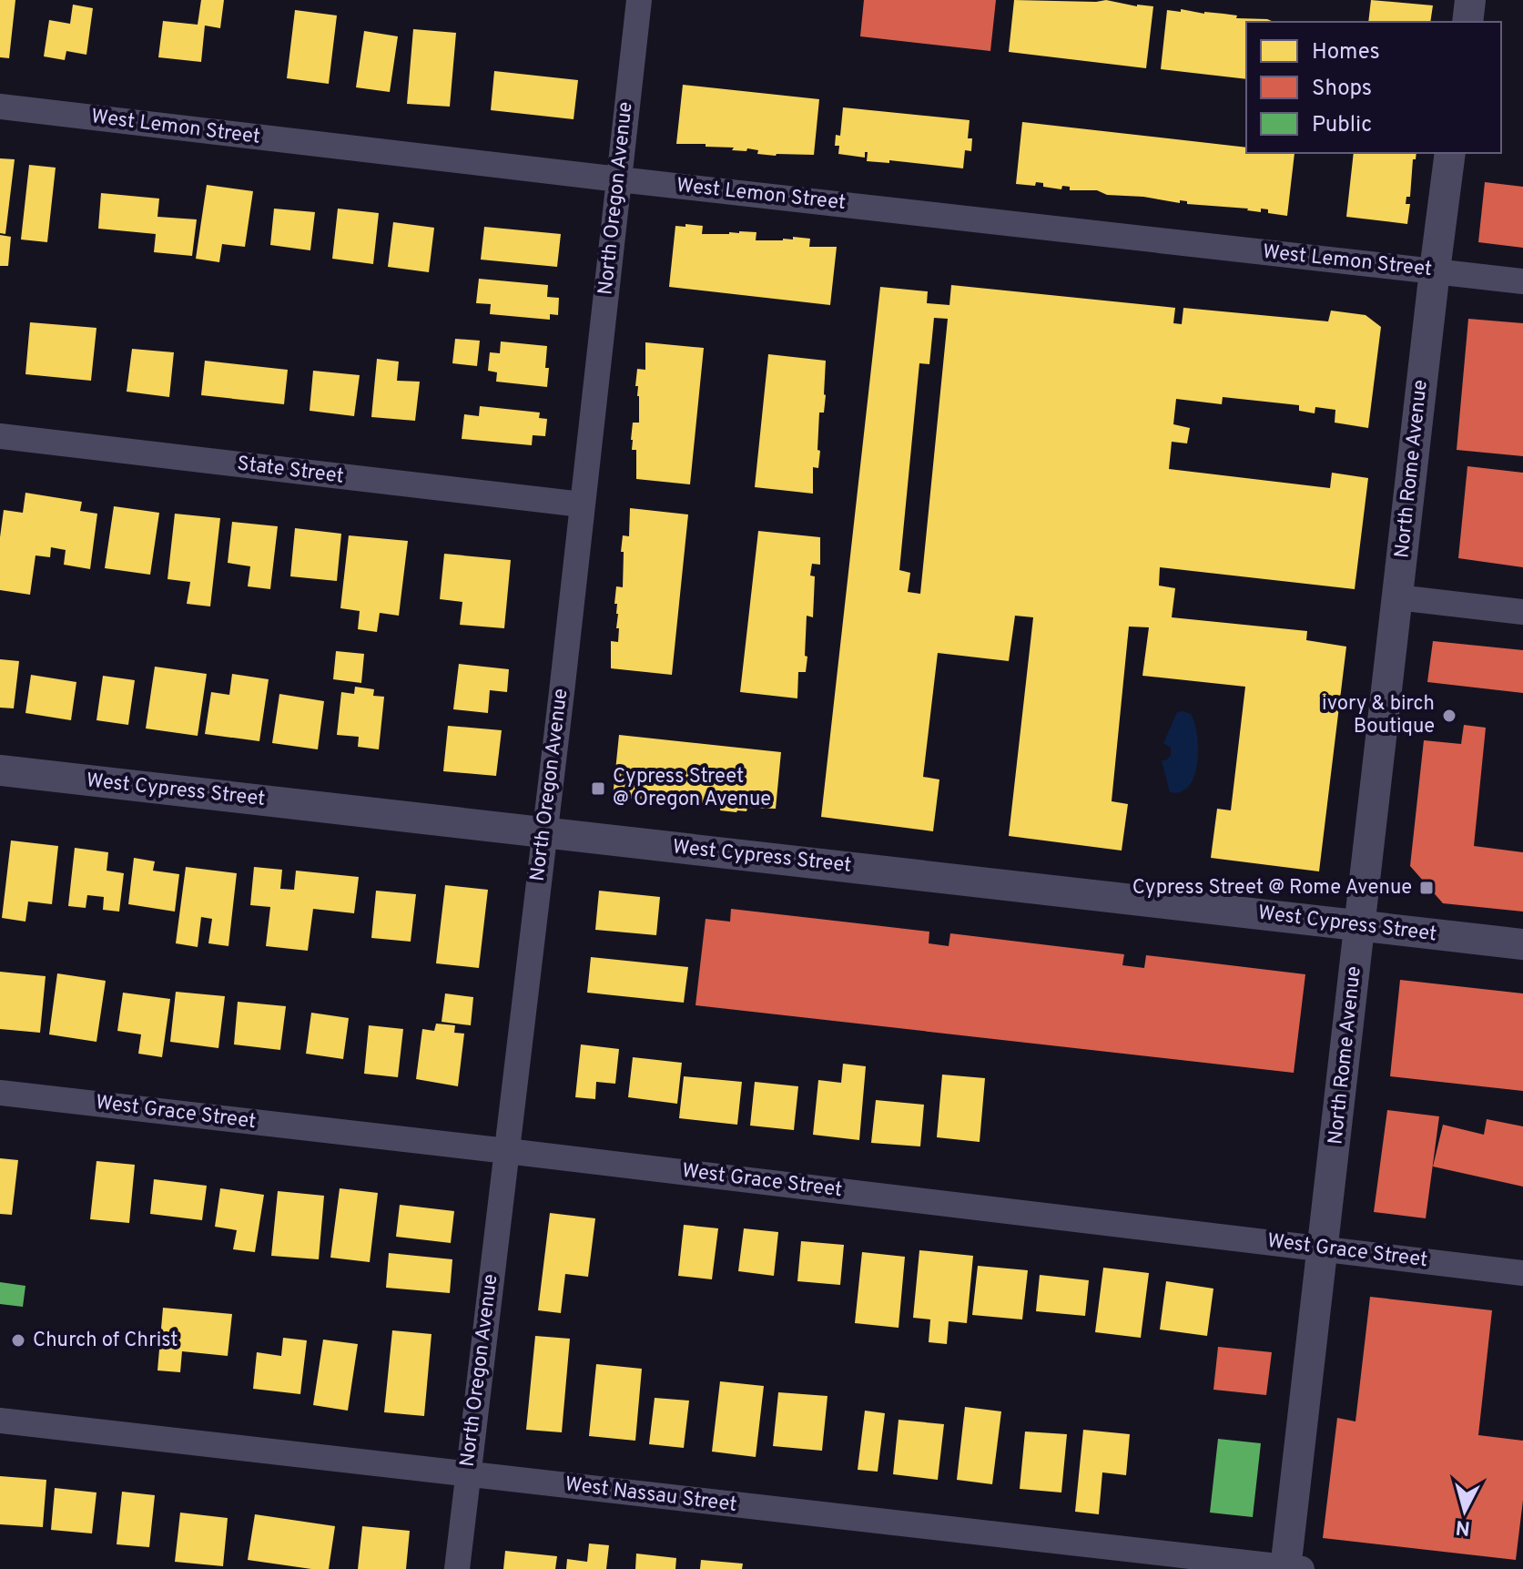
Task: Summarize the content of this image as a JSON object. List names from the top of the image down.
{
  "streets": {
    "street": [
      "West Lemon Street",
      "North Oregon Avenue",
      "North Rome Avenue",
      "State Street",
      "West Cypress Street",
      "West Grace Street",
      "West Nassau Street"
    ]
  },
  "crossings": [
    ["West Lemon Street", "North Oregon Avenue"],
    ["West Lemon Street", "North Rome Avenue"],
    ["North Oregon Avenue", "State Street"],
    ["North Oregon Avenue", "West Cypress Street"],
    ["North Oregon Avenue", "West Grace Street"],
    ["North Oregon Avenue", "West Nassau Street"],
    ["North Rome Avenue", "West Cypress Street"],
    ["North Rome Avenue", "West Grace Street"],
    ["North Rome Avenue", "West Nassau Street"]
  ],
  "places": {
    "other": ["ivory & birch Boutique", "Church of Christ"],
    "transit": ["Cypress Street @ Oregon Avenue", "Cypress Street @ Rome Avenue"]
  },
  "legend": ["Homes", "Shops", "Public"],
  "north": "bottom"
}
